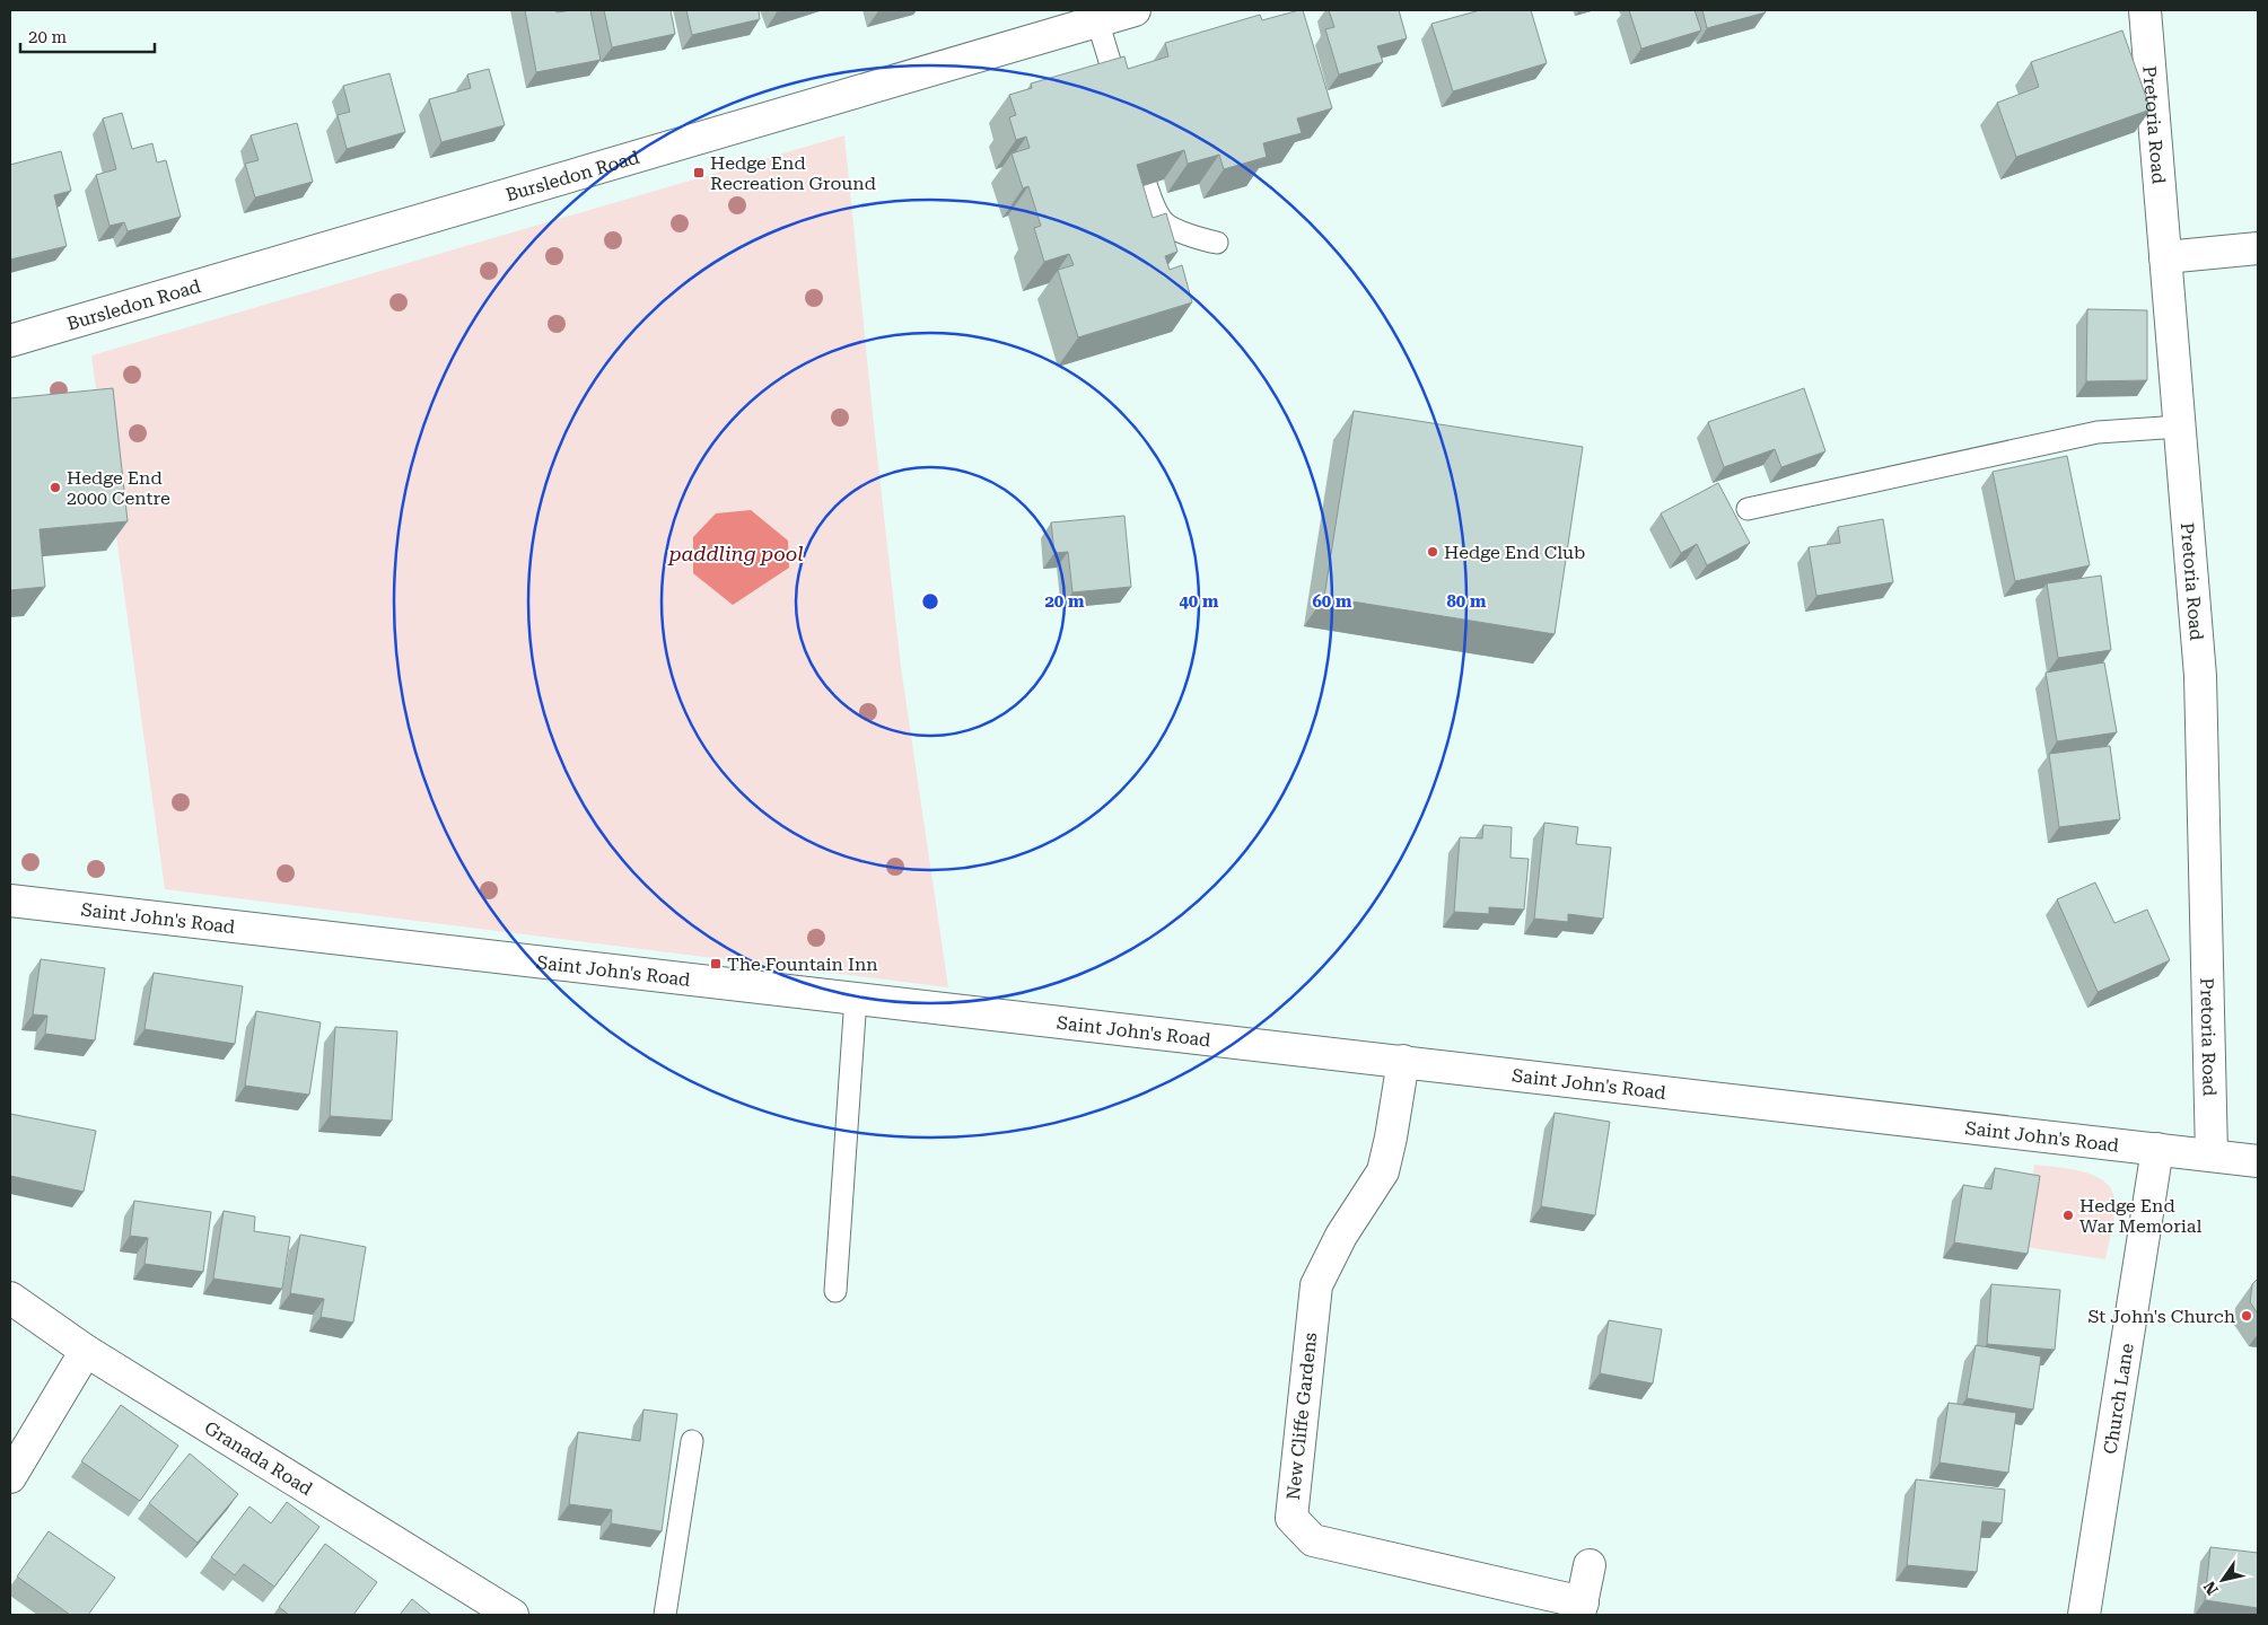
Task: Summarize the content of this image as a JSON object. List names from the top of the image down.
{
  "streets": {
    "street": [
      "Pretoria Road",
      "Bursledon Road",
      "Saint John's Road",
      "Church Lane",
      "New Cliffe Gardens",
      "Granada Road"
    ]
  },
  "crossings": [
    ["Pretoria Road", "Saint John's Road"],
    ["Saint John's Road", "Church Lane"],
    ["Saint John's Road", "New Cliffe Gardens"]
  ],
  "water": ["paddling pool"],
  "places": {
    "transit": ["Hedge End Recreation Ground", "The Fountain Inn"],
    "other": [
      "Hedge End 2000 Centre",
      "Hedge End Club",
      "Hedge End War Memorial",
      "St John's Church"
    ]
  },
  "scale_bar": "20 m",
  "north": "bottom left",
  "rings": [
    "20 m",
    "40 m",
    "60 m",
    "80 m"
  ]
}
